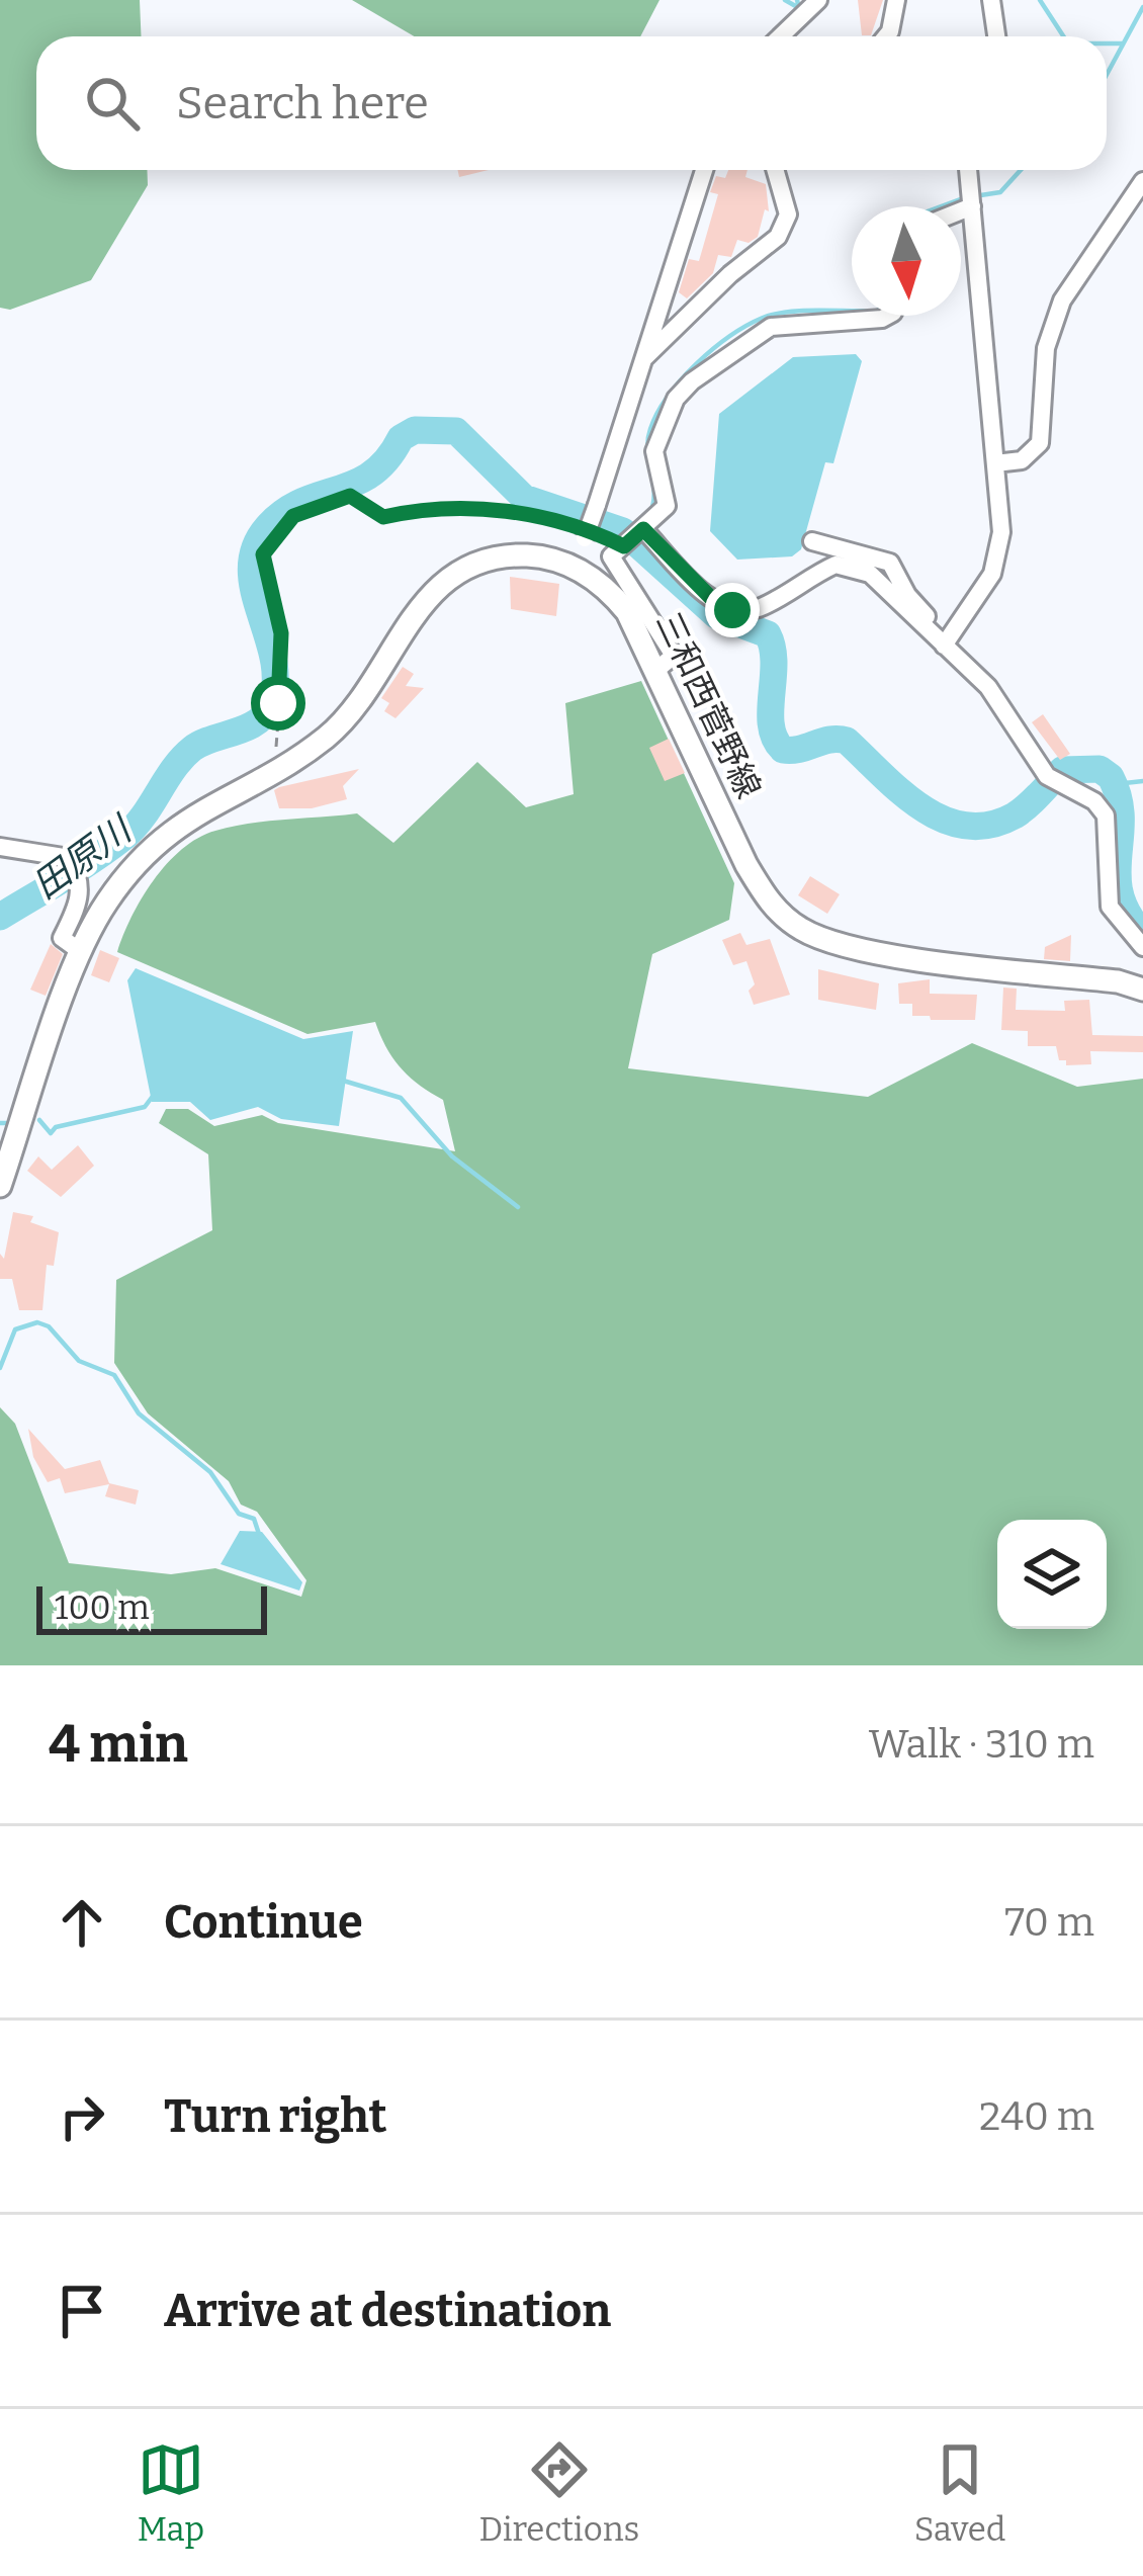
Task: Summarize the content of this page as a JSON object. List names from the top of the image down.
{
  "streets": {
    "main road": ["三和西菅野線"]
  },
  "water": ["田原川"],
  "scale_bar": "100 m",
  "north": "bottom",
  "page": {
    "search": "Search here",
    "scale": "100 m",
    "heading": ["4 min", "Walk · 310 m"],
    "list": [
      ["Continue", "70 m"],
      ["Turn right", "240 m"],
      "Arrive at destination"
    ],
    "nav": ["Map", "Directions", "Saved"]
  }
}
